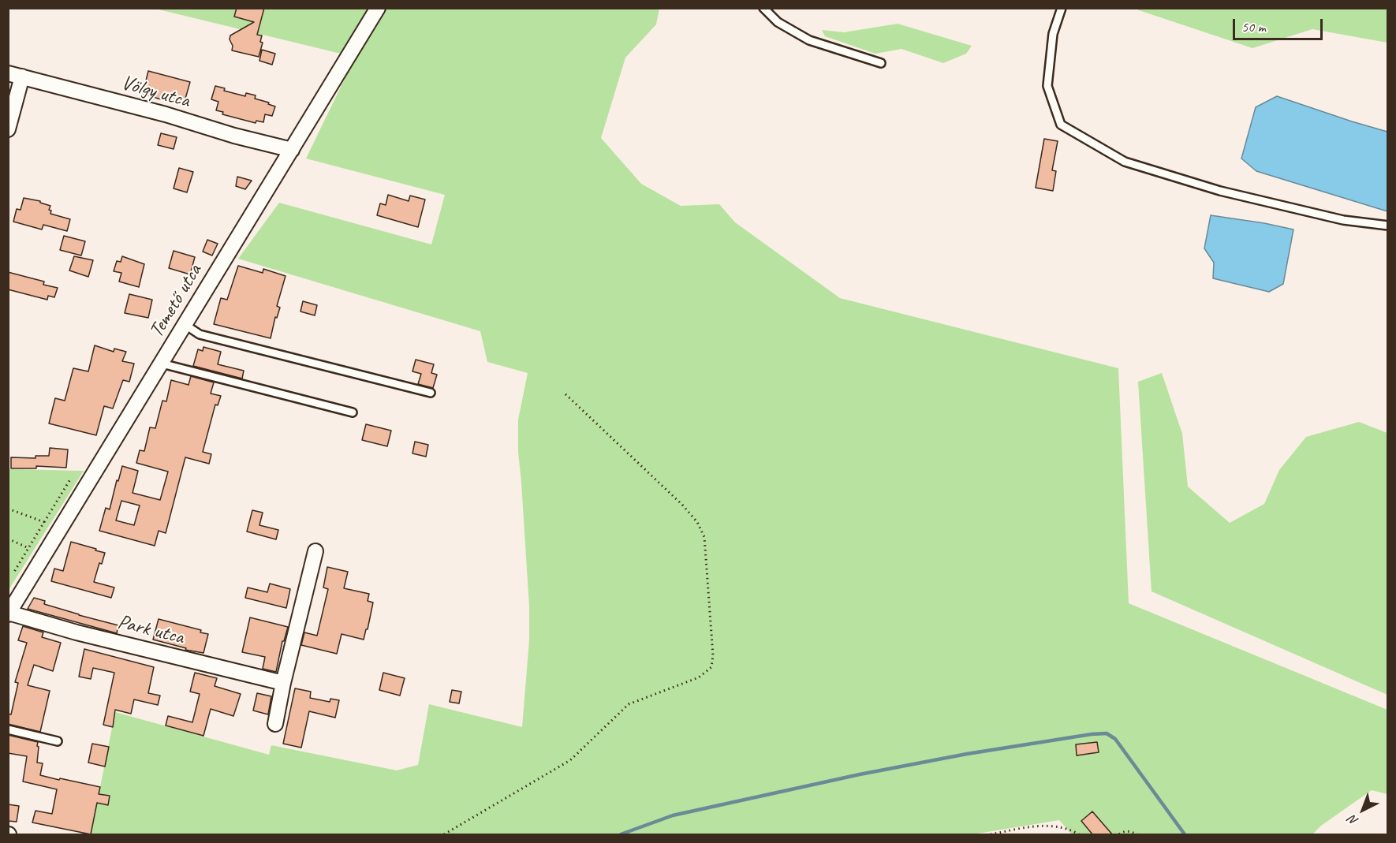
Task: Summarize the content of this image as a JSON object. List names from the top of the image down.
{
  "streets": {
    "street": ["Völgy utca", "Temető utca", "Park utca"]
  },
  "crossings": [
    ["Völgy utca", "Temető utca"],
    ["Temető utca", "Park utca"]
  ],
  "scale_bar": "50 m",
  "north": "bottom left"
}
